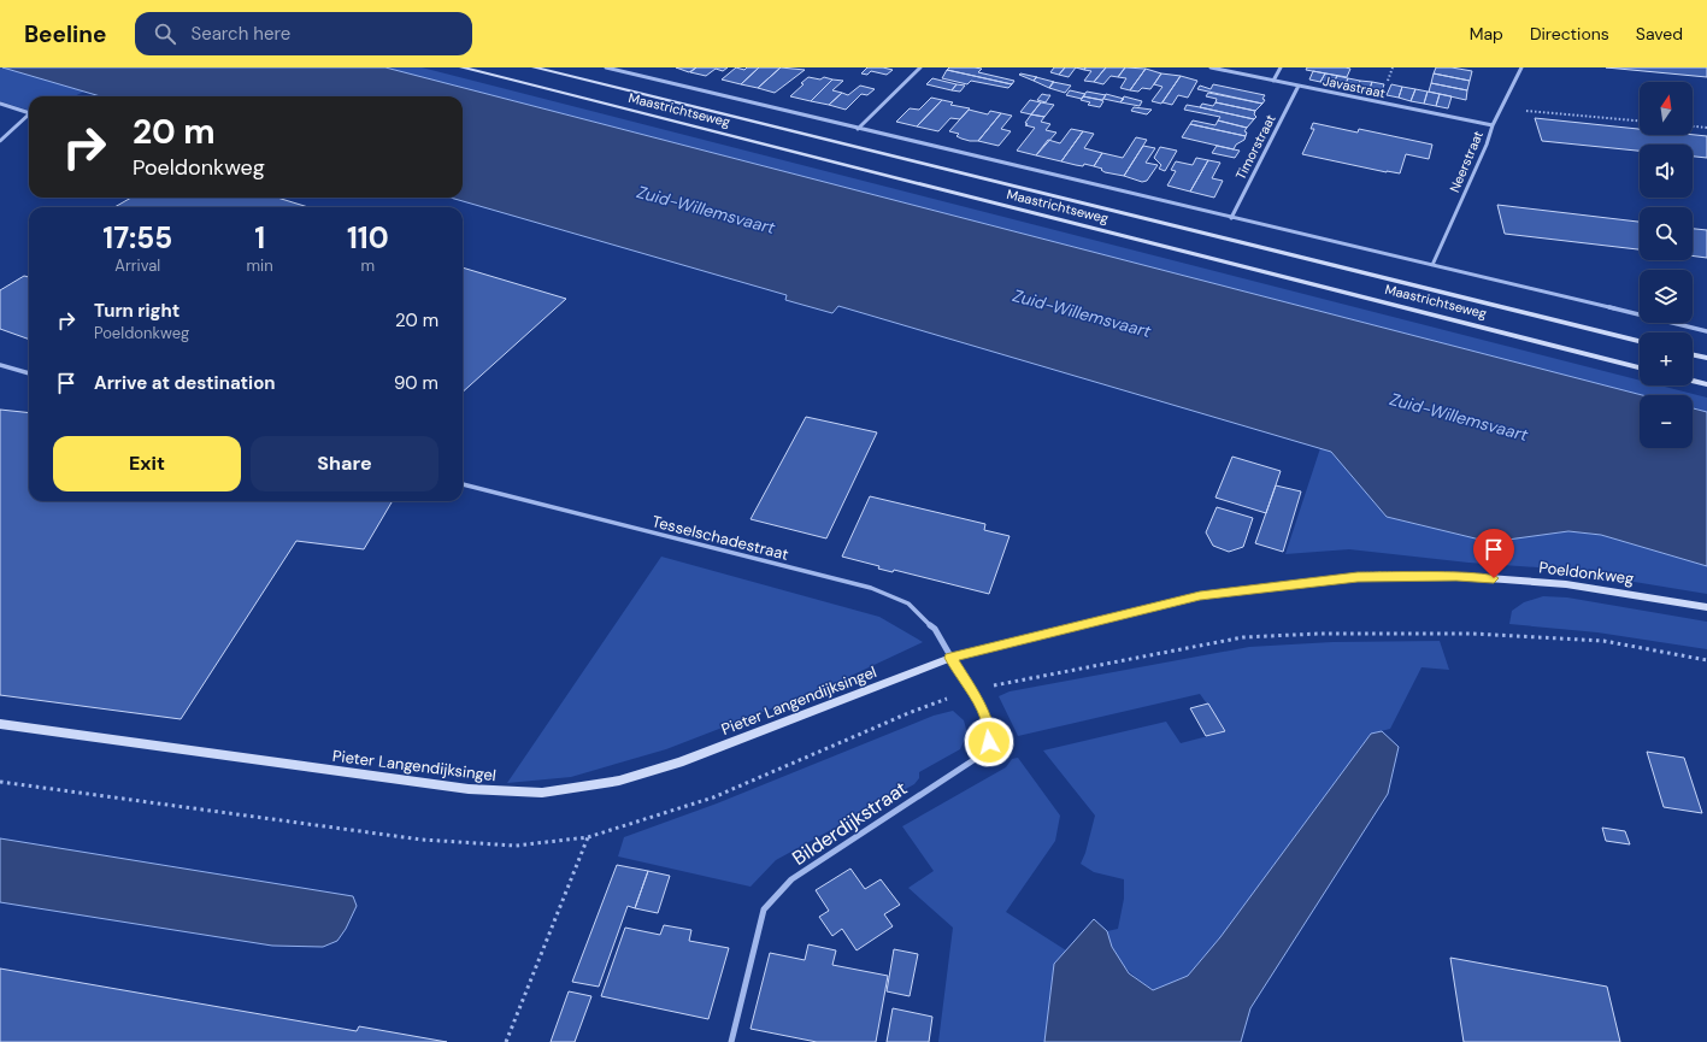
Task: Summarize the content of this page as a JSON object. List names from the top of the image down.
{
  "streets": {
    "main road": ["Maastrichtseweg", "Poeldonkweg", "Pieter Langendijksingel"],
    "street": [
      "Javastraat",
      "Timorstraat",
      "Neerstraat",
      "Tesselschadestraat",
      "Bilderdijkstraat"
    ]
  },
  "crossings": [
    ["Javastraat", "Timorstraat"],
    ["Javastraat", "Neerstraat"],
    ["Maastrichtseweg", "Timorstraat"],
    ["Maastrichtseweg", "Neerstraat"],
    ["Tesselschadestraat", "Poeldonkweg"],
    ["Tesselschadestraat", "Pieter Langendijksingel"],
    ["Tesselschadestraat", "Bilderdijkstraat"],
    ["Poeldonkweg", "Pieter Langendijksingel"],
    ["Poeldonkweg", "Bilderdijkstraat"],
    ["Pieter Langendijksingel", "Bilderdijkstraat"]
  ],
  "water": ["Zuid-Willemsvaart"],
  "north": "top",
  "page": {
    "header": "Beeline",
    "search": "Search here",
    "nav": ["Map", "Directions", "Saved"],
    "map_buttons": ["+", "−"],
    "turn": ["20 m", "Poeldonkweg"],
    "eta": [
      "17:55",
      "Arrival",
      "1",
      "min",
      "110",
      "m"
    ],
    "list": [
      {
        "name": "Turn right",
        "note": "Poeldonkweg",
        "value": "20 m"
      },
      {
        "name": "Arrive at destination",
        "value": "90 m"
      }
    ],
    "buttons": ["Exit", "Share"]
  }
}
